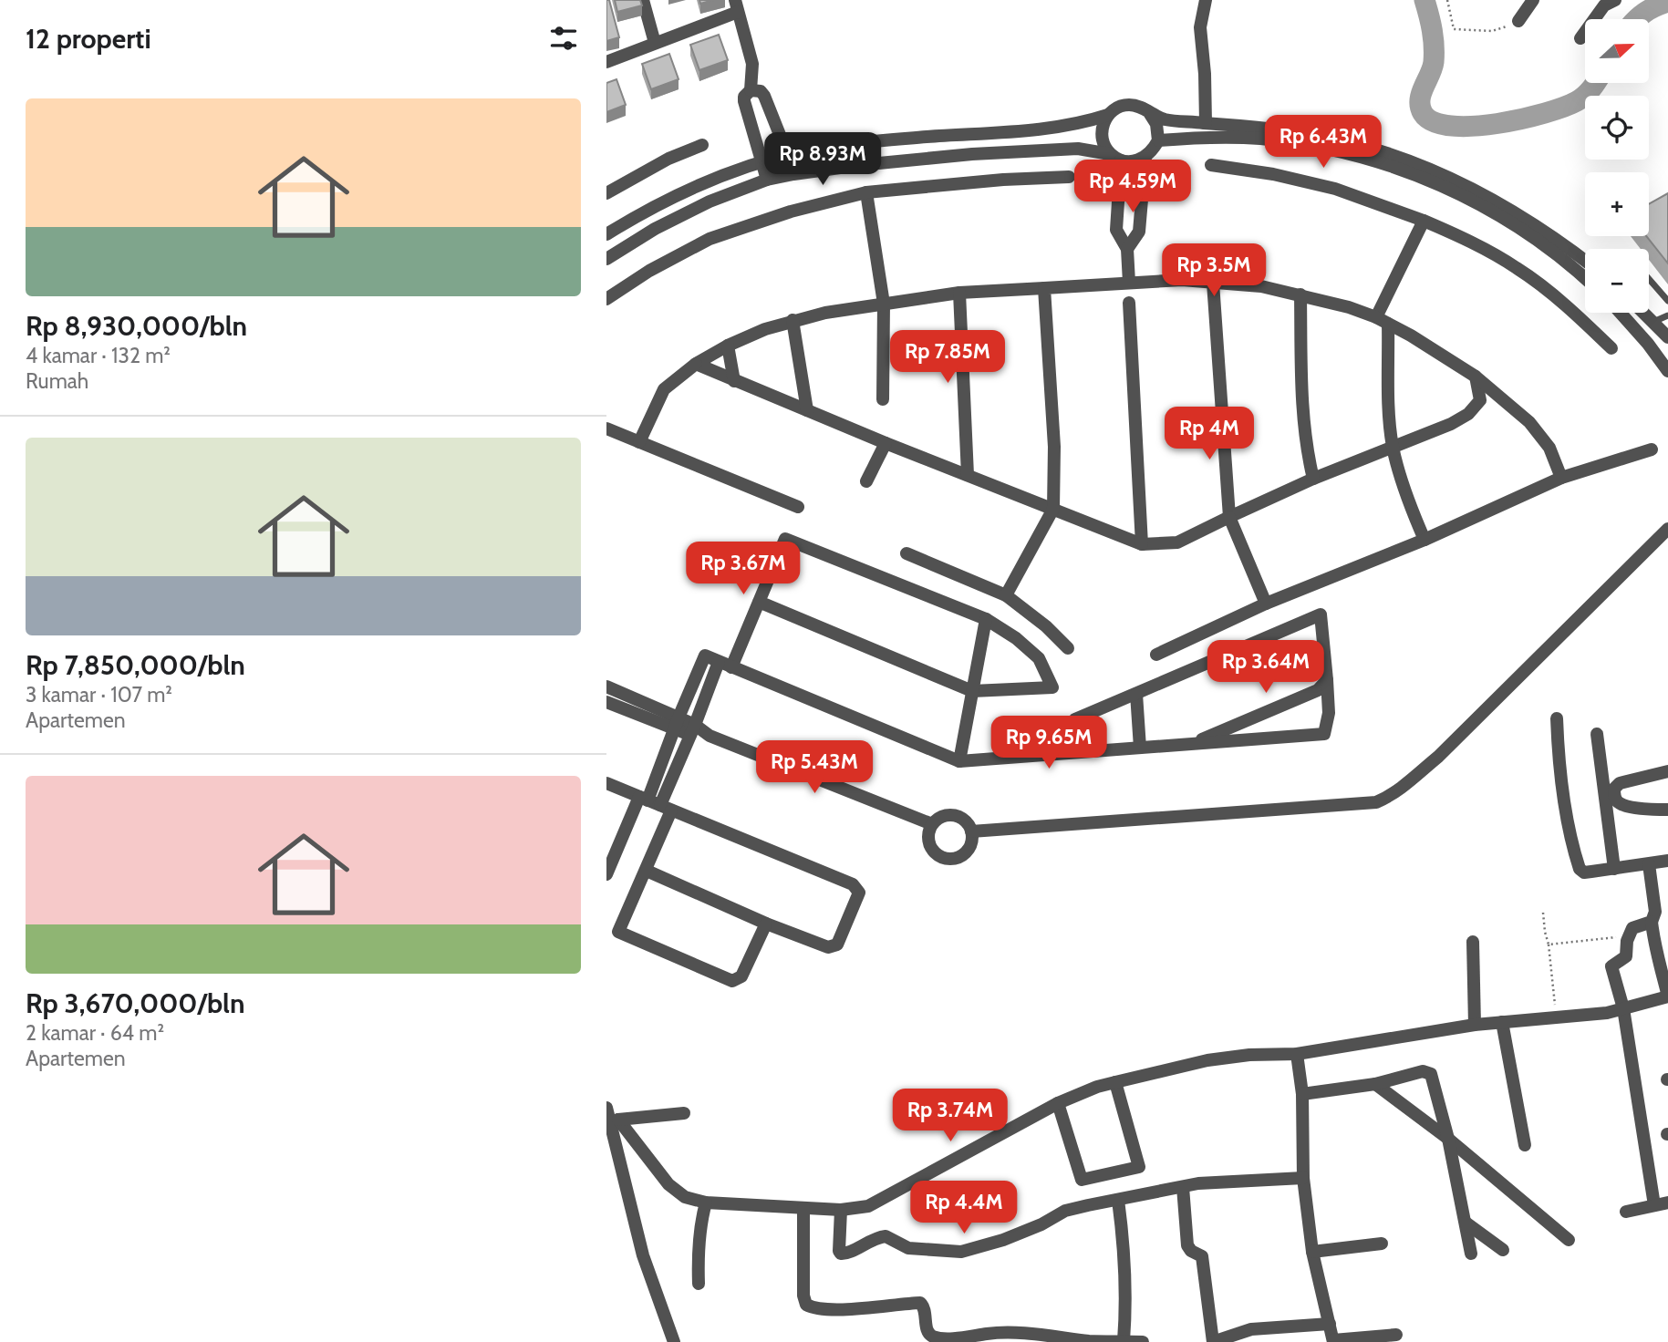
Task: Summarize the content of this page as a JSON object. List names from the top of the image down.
{
  "north": "right",
  "page": {
    "heading": "12 properti",
    "map_buttons": ["+", "−"],
    "list": [
      {
        "name": "Rp 8,930,000/bln",
        "note": "4 kamar · 132 m² · Rumah"
      },
      {
        "name": "Rp 7,850,000/bln",
        "note": "3 kamar · 107 m² · Apartemen"
      },
      {
        "name": "Rp 3,670,000/bln",
        "note": "2 kamar · 64 m² · Apartemen"
      }
    ],
    "price": [
      "Rp 6.43M",
      "Rp 8.93M",
      "Rp 4.59M",
      "Rp 3.5M",
      "Rp 7.85M",
      "Rp 4M",
      "Rp 3.67M",
      "Rp 3.64M",
      "Rp 9.65M",
      "Rp 5.43M",
      "Rp 3.74M",
      "Rp 4.4M"
    ]
  }
}
